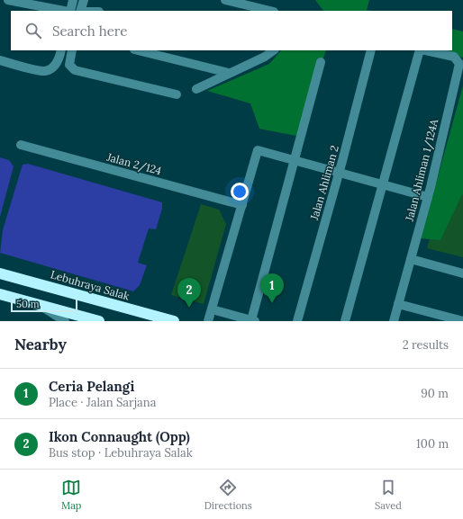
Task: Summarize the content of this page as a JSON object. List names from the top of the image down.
{
  "streets": {
    "highway": ["Lebuhraya Salak"],
    "street": ["Jalan 2/124", "Jalan Ahliman 1/124A", "Jalan Ahliman 2"]
  },
  "scale_bar": "50 m",
  "page": {
    "search": "Search here",
    "pins": ["1", "2"],
    "scale": "50 m",
    "heading": ["Nearby", "2 results"],
    "list": [
      {
        "mark": "1",
        "name": "Ceria Pelangi",
        "note": "Place · Jalan Sarjana",
        "value": "90 m"
      },
      {
        "mark": "2",
        "name": "Ikon Connaught (Opp)",
        "note": "Bus stop · Lebuhraya Salak",
        "value": "100 m"
      }
    ],
    "nav": ["Map", "Directions", "Saved"]
  }
}
